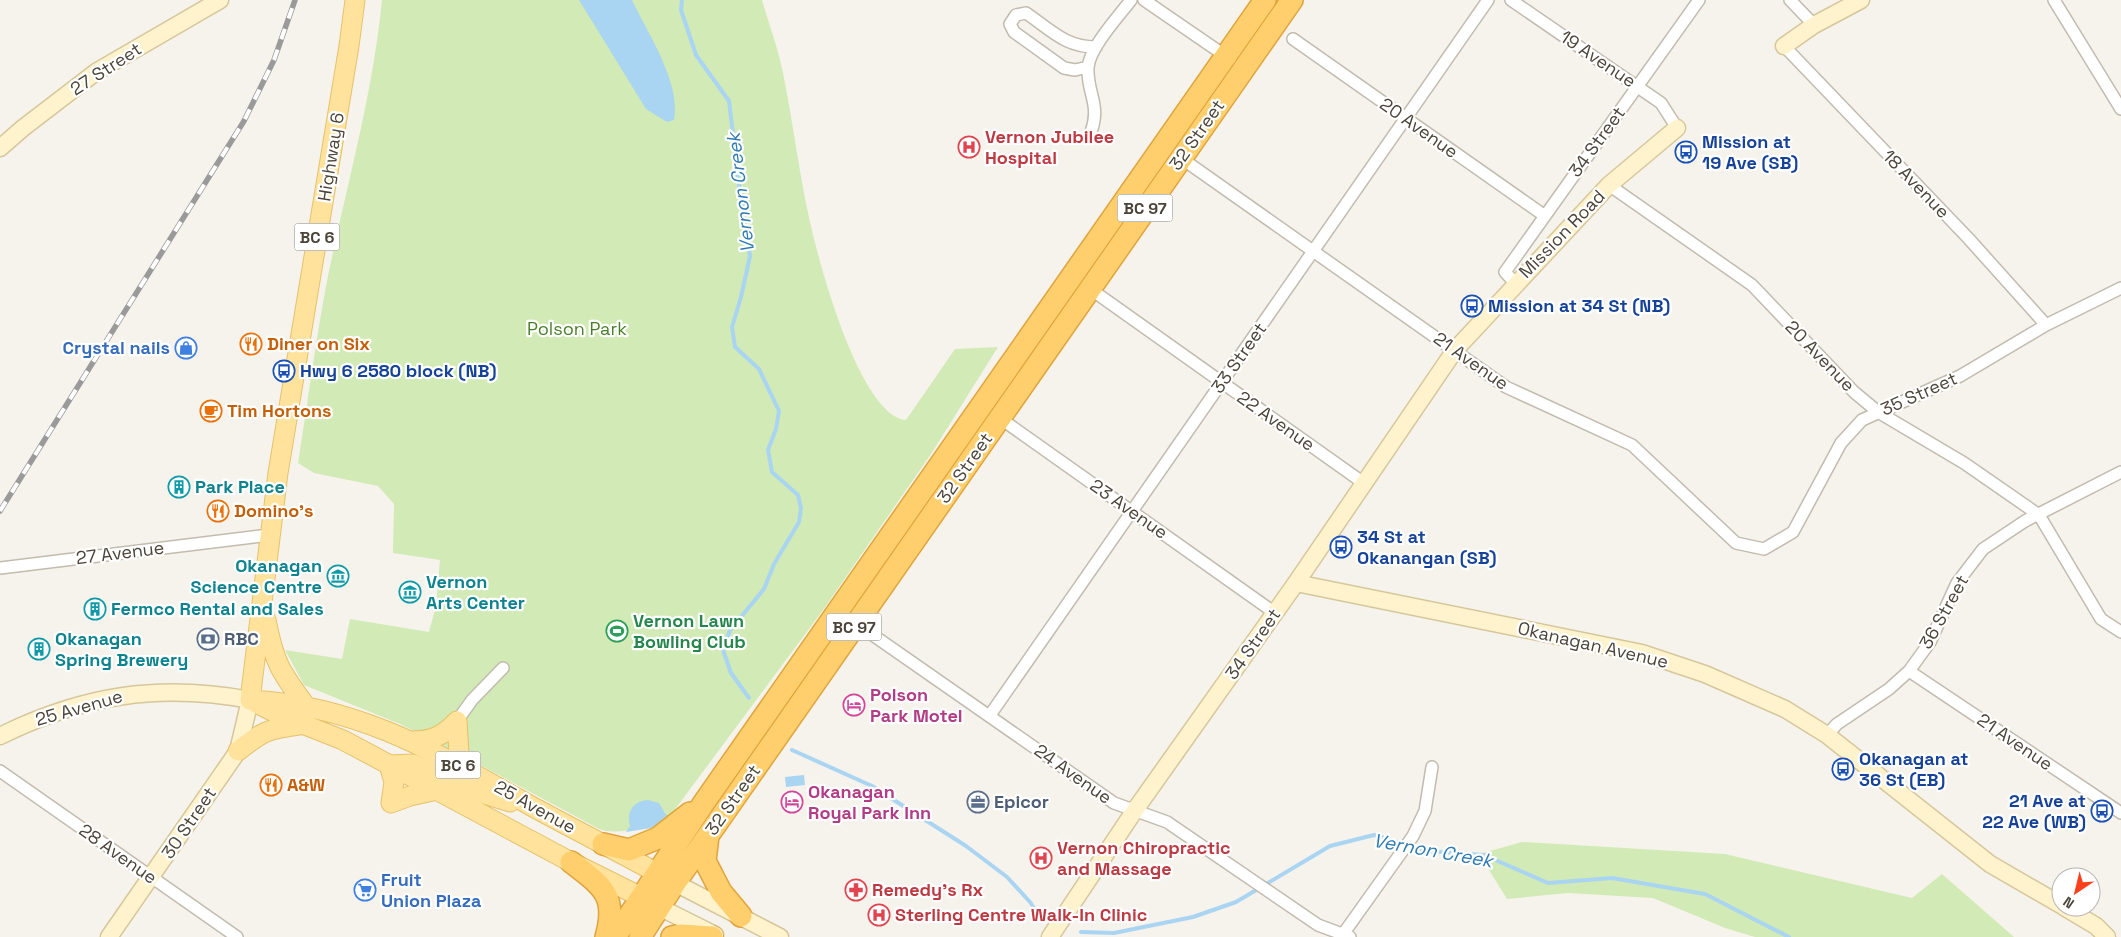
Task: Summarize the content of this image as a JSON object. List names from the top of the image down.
{
  "streets": {
    "highway": ["32 Street", "BC 97"],
    "main road": ["Highway 6", "BC 6", "25 Avenue"],
    "street": [
      "19 Avenue",
      "27 Street",
      "20 Avenue",
      "34 Street",
      "18 Avenue",
      "Mission Road",
      "33 Street",
      "21 Avenue",
      "35 Street",
      "22 Avenue",
      "23 Avenue",
      "27 Avenue",
      "36 Street",
      "Okanagan Avenue",
      "24 Avenue",
      "30 Street",
      "28 Avenue"
    ]
  },
  "crossings": [
    ["19 Avenue", "34 Street"],
    ["19 Avenue", "Mission Road"],
    ["20 Avenue", "34 Street"],
    ["20 Avenue", "Mission Road"],
    ["20 Avenue", "33 Street"],
    ["20 Avenue", "35 Street"],
    ["20 Avenue", "36 Street"],
    ["32 Street", "21 Avenue"],
    ["32 Street", "22 Avenue"],
    ["32 Street", "23 Avenue"],
    ["32 Street", "25 Avenue"],
    ["32 Street", "24 Avenue"],
    ["34 Street", "Mission Road"],
    ["34 Street", "21 Avenue"],
    ["34 Street", "22 Avenue"],
    ["34 Street", "23 Avenue"],
    ["34 Street", "Okanagan Avenue"],
    ["34 Street", "24 Avenue"],
    ["Highway 6", "27 Avenue"],
    ["Highway 6", "25 Avenue"],
    ["Highway 6", "30 Street"],
    ["18 Avenue", "35 Street"],
    ["Mission Road", "21 Avenue"],
    ["33 Street", "21 Avenue"],
    ["33 Street", "22 Avenue"],
    ["33 Street", "23 Avenue"],
    ["33 Street", "24 Avenue"],
    ["21 Avenue", "35 Street"],
    ["21 Avenue", "36 Street"],
    ["36 Street", "Okanagan Avenue"],
    ["25 Avenue", "30 Street"],
    ["30 Street", "28 Avenue"]
  ],
  "water": ["Vernon Creek"],
  "parks": ["Polson Park"],
  "places": {
    "hospital": ["Vernon Jubilee Hospital", "Vernon Chiropractic and Massage", "Sterling Centre Walk-In Clinic"],
    "bus stop": [
      "Mission at 19 Ave (SB)",
      "Mission at 34 St (NB)",
      "Hwy 6 2580 block (NB)",
      "34 St at Okanangan (SB)",
      "Okanagan at 36 St (EB)",
      "21 Ave at 22 Ave (WB)"
    ],
    "restaurant": ["Diner on Six", "Domino's", "A&W"],
    "shop": ["Crystal nails"],
    "cafe": ["Tim Hortons"],
    "building": ["Park Place", "Fermco Rental and Sales", "Okanagan Spring Brewery"],
    "museum": ["Okanagan Science Centre", "Vernon Arts Center"],
    "sports": ["Vernon Lawn Bowling Club"],
    "bank": ["RBC"],
    "hotel": ["Polson Park Motel", "Okanagan Royal Park Inn"],
    "office": ["Epicor"],
    "supermarket": ["Fruit Union Plaza"],
    "pharmacy": ["Remedy's Rx"]
  },
  "north": "bottom left"
}
